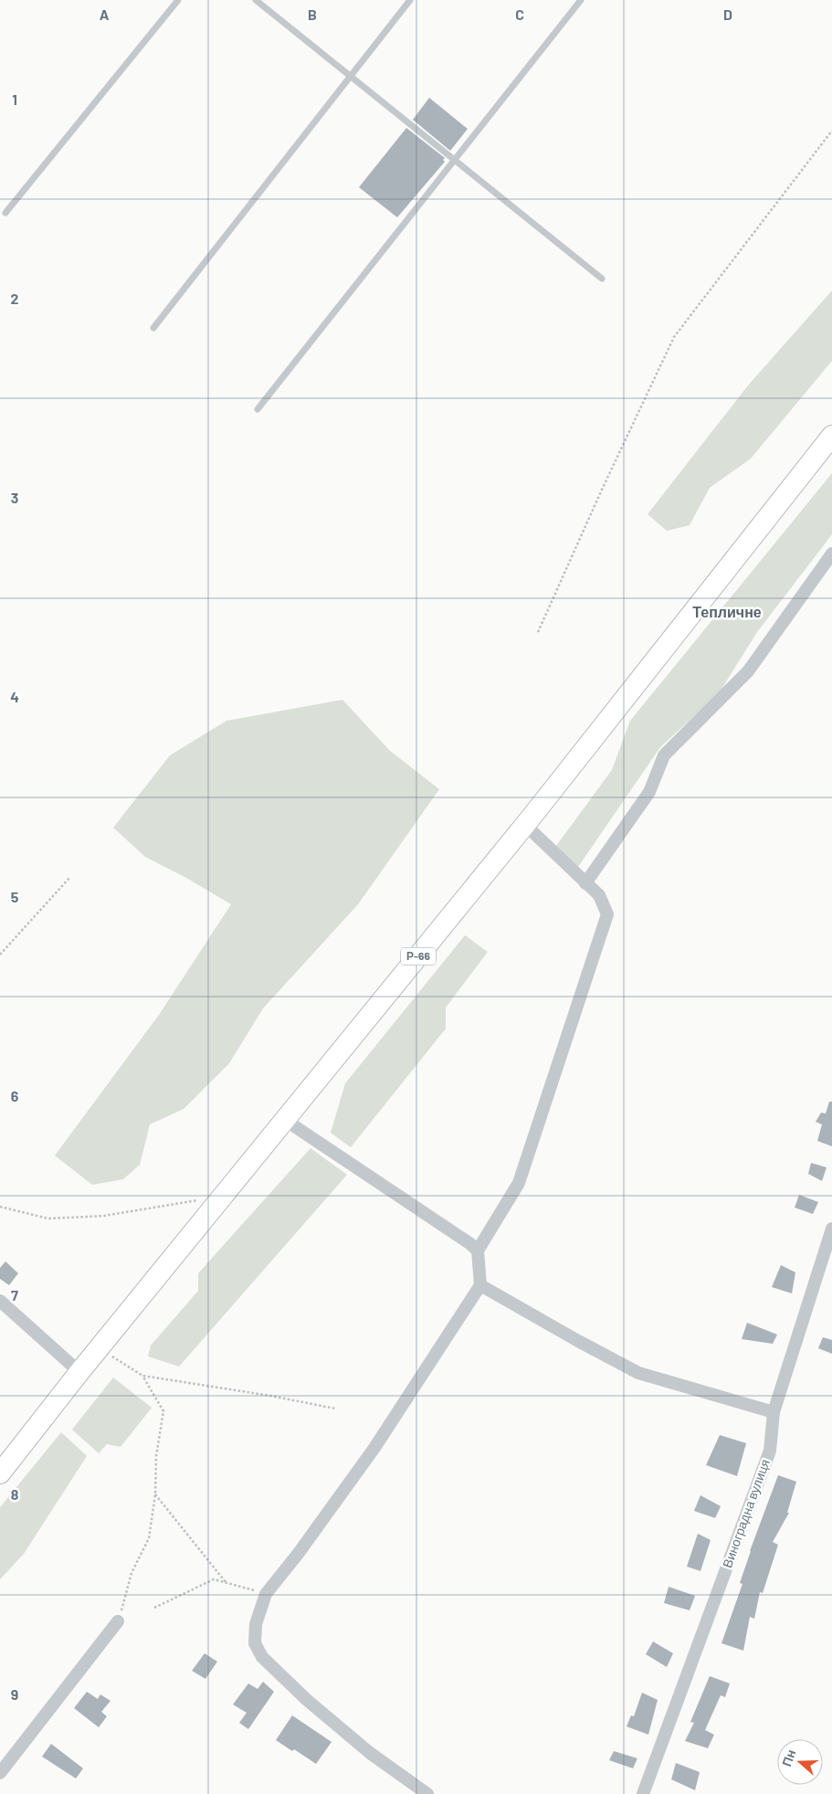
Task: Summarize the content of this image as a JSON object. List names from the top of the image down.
{
  "streets": {
    "main road": ["Р-66"],
    "street": ["Виноградна вулиця"]
  },
  "districts": ["Тепличне"],
  "north": "left",
  "grid": {
    "columns": [
      "A",
      "B",
      "C",
      "D"
    ],
    "rows": [
      "1",
      "2",
      "3",
      "4",
      "5",
      "6",
      "7",
      "8",
      "9"
    ]
  }
}
